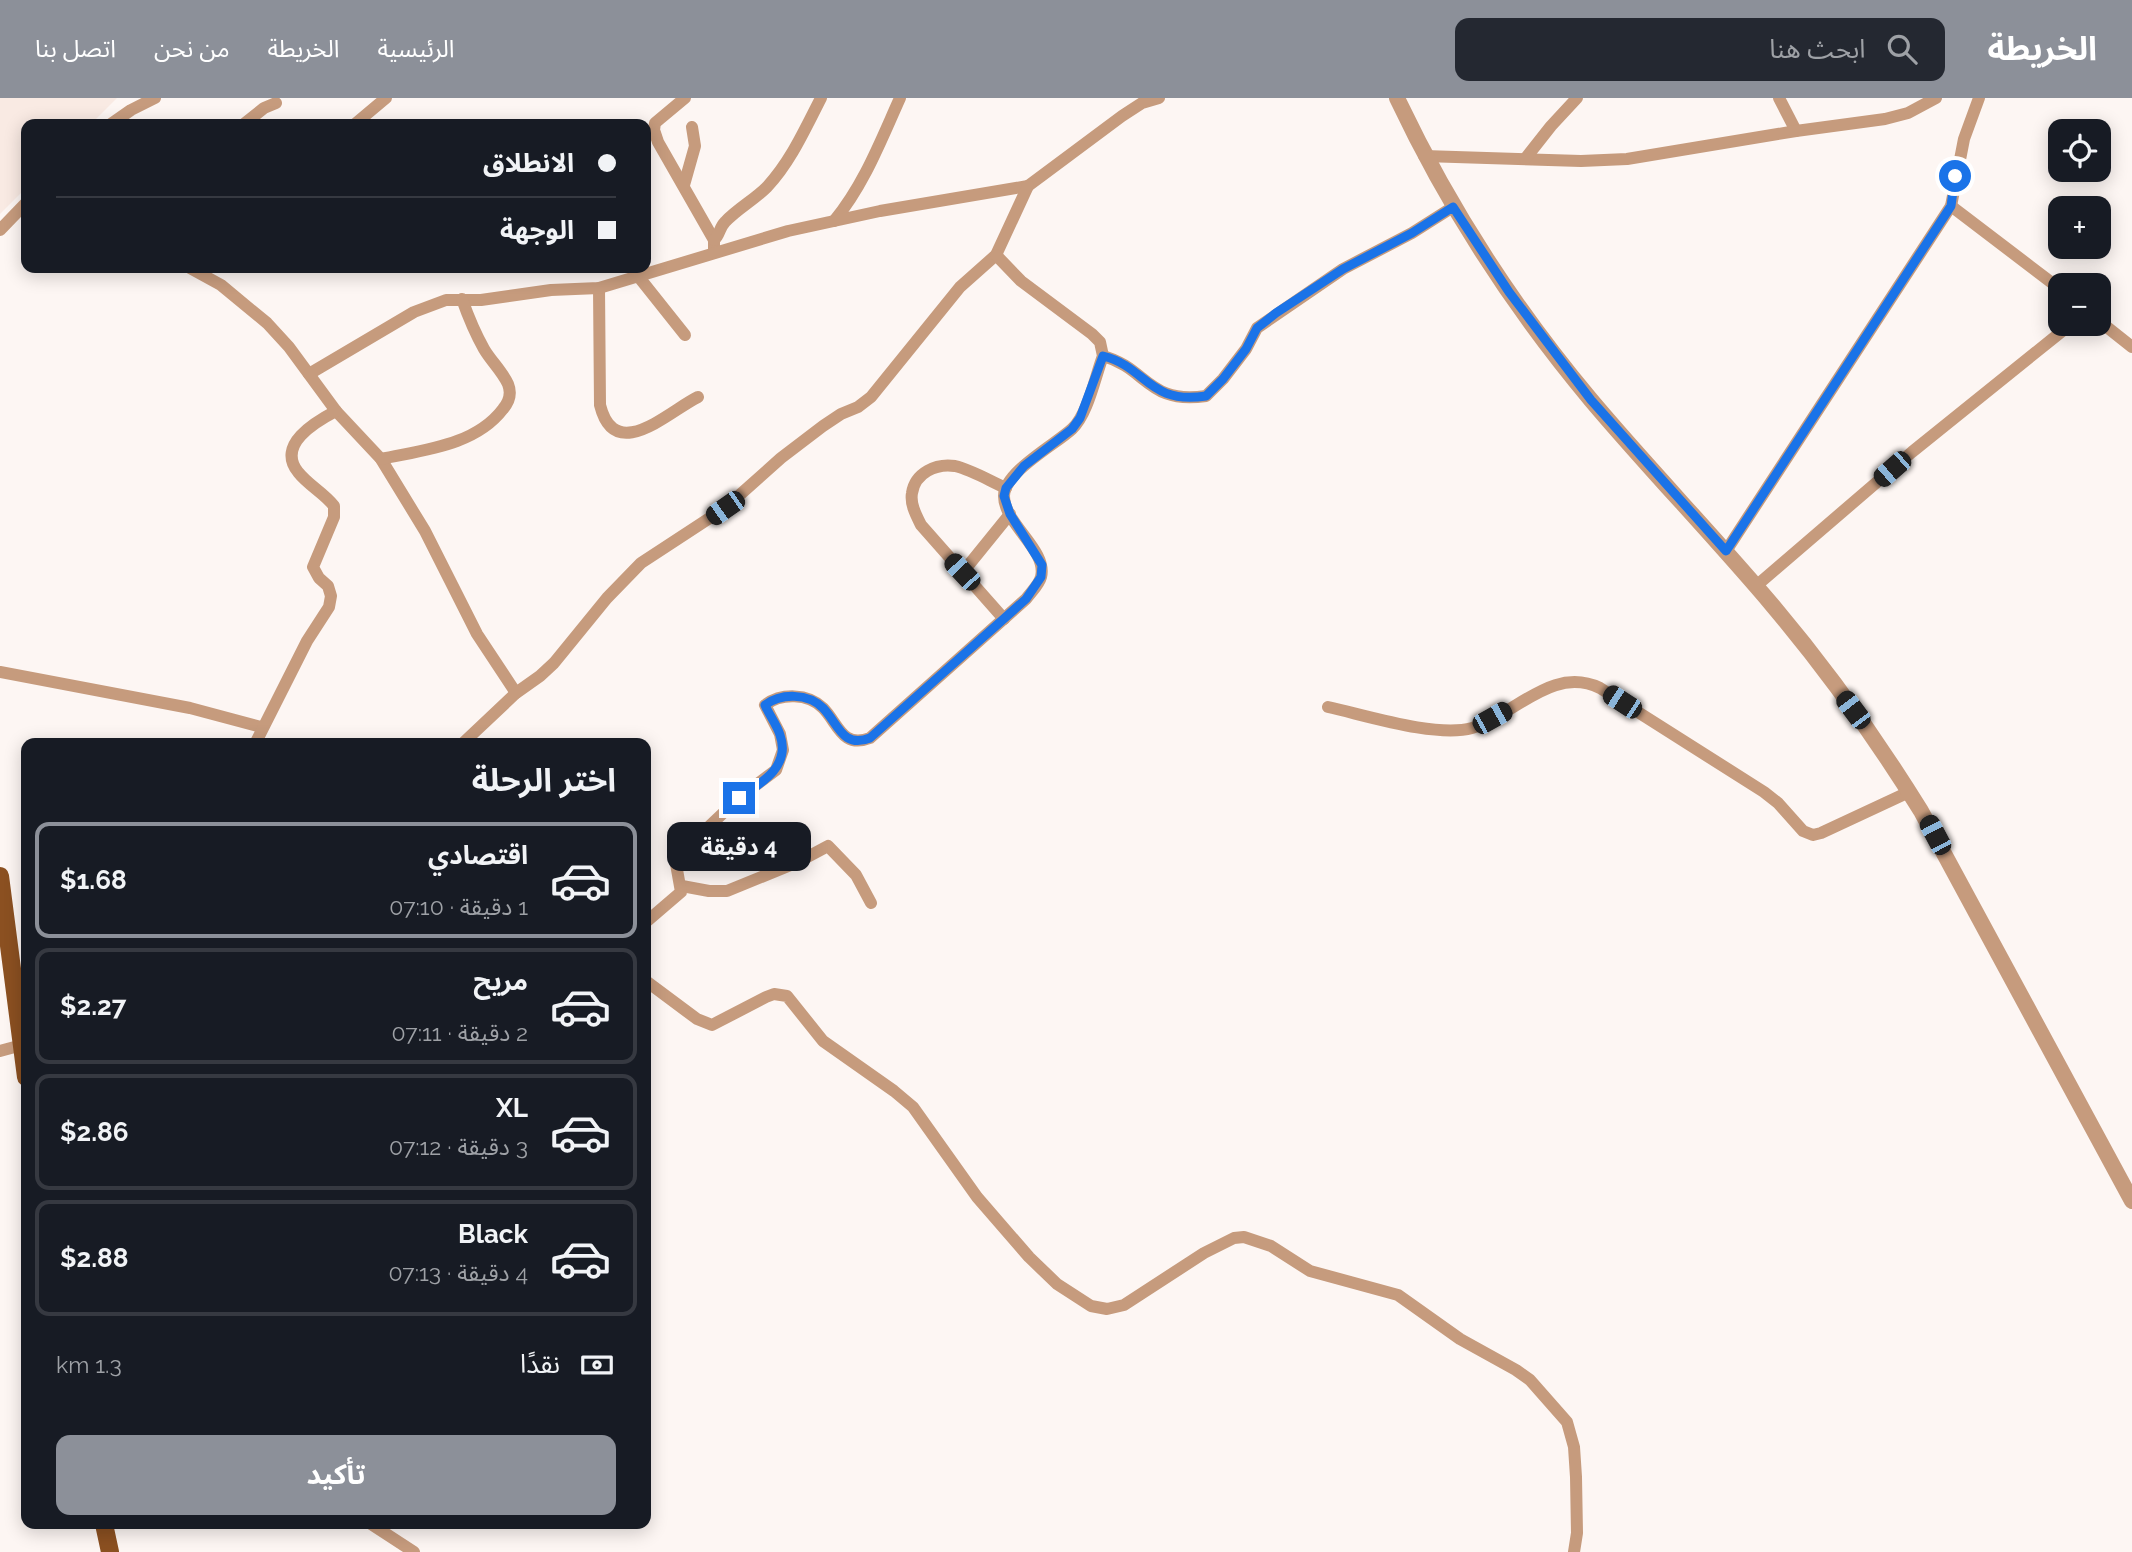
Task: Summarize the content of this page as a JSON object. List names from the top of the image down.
{
  "page": {
    "header": "الخريطة",
    "search": "ابحث هنا",
    "nav": [
      "الرئيسية",
      "الخريطة",
      "من نحن",
      "اتصل بنا"
    ],
    "map_buttons": ["+", "−"],
    "banner": ["الانطلاق", "الوجهة"],
    "heading": "اختر الرحلة",
    "bubble": "4 دقيقة",
    "list": [
      {
        "name": "اقتصادي",
        "note": "1 دقيقة · 07:10",
        "value": "$1.68"
      },
      {
        "name": "مريح",
        "note": "2 دقيقة · 07:11",
        "value": "$2.27"
      },
      {
        "name": "XL",
        "note": "3 دقيقة · 07:12",
        "value": "$2.86"
      },
      {
        "name": "Black",
        "note": "4 دقيقة · 07:13",
        "value": "$2.88"
      }
    ],
    "pay": ["نقدًا", "1.3 km"],
    "buttons": "تأكيد"
  }
}
